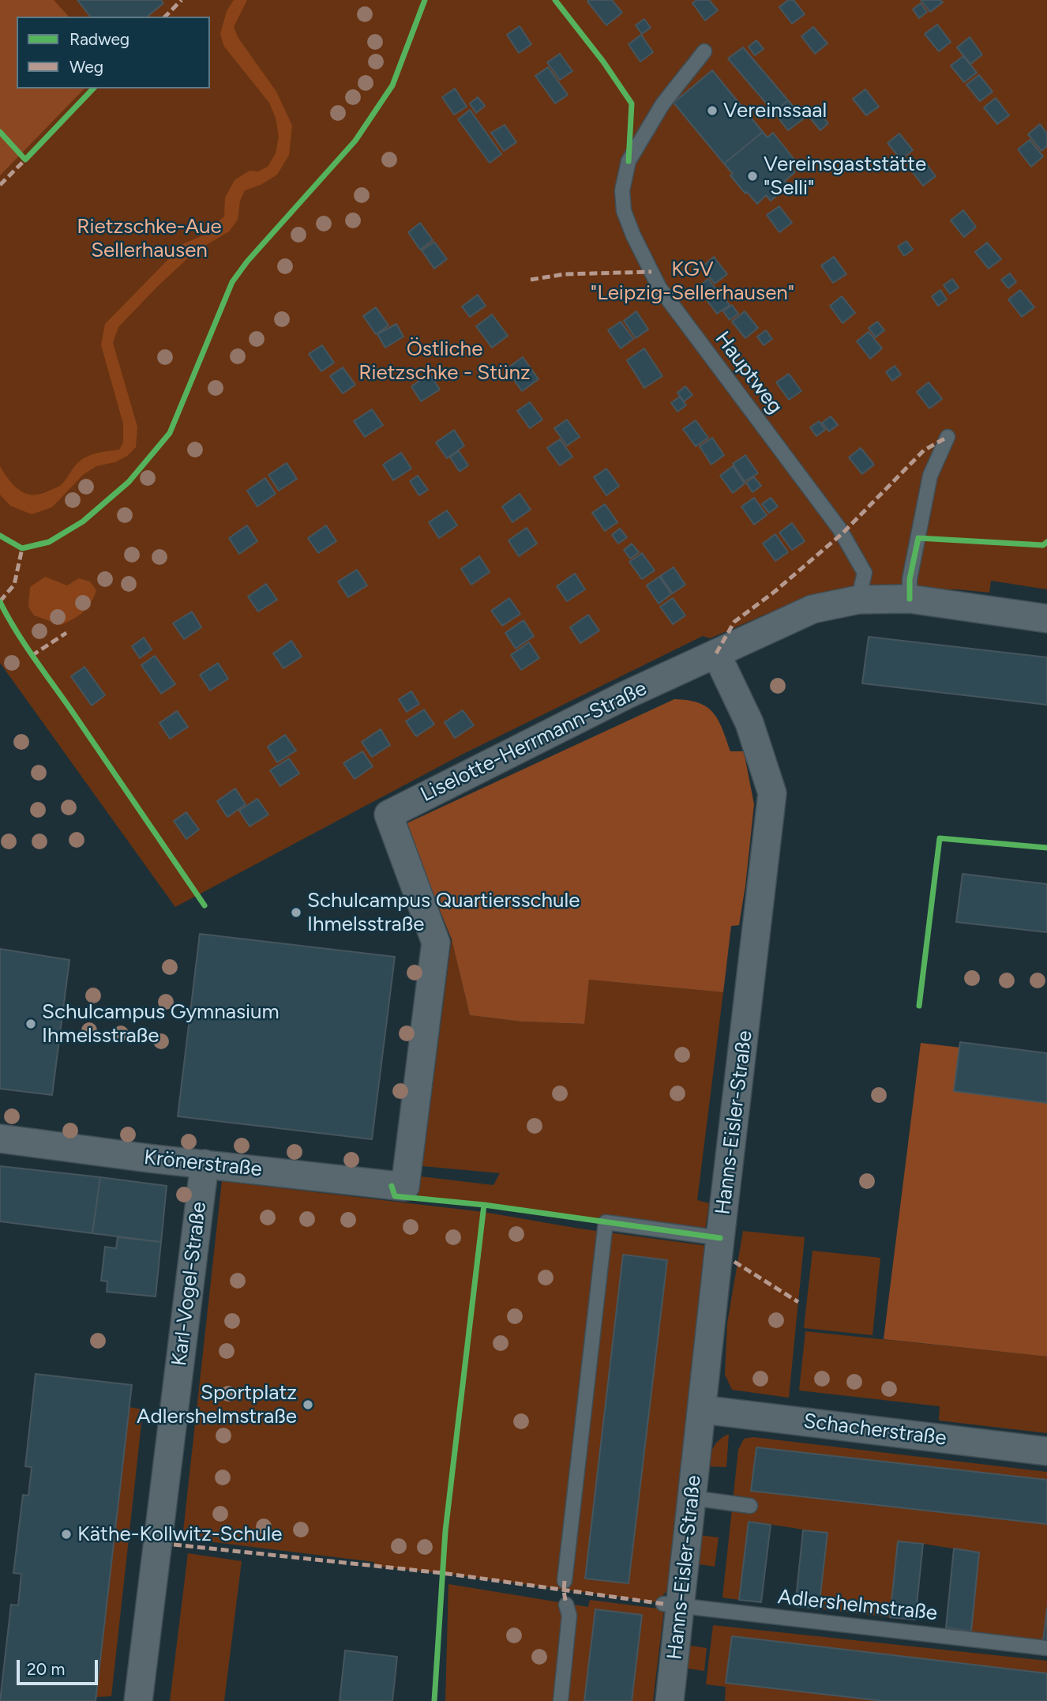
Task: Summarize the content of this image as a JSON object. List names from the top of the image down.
{
  "streets": {
    "street": [
      "Liselotte-Herrmann-Straße",
      "Hanns-Eisler-Straße",
      "Krönerstraße",
      "Karl-Vogel-Straße",
      "Schacherstraße"
    ],
    "lane": ["Hauptweg", "Adlershelmstraße"]
  },
  "crossings": [
    ["Hauptweg", "Liselotte-Herrmann-Straße"],
    ["Liselotte-Herrmann-Straße", "Hanns-Eisler-Straße"],
    ["Liselotte-Herrmann-Straße", "Krönerstraße"],
    ["Hanns-Eisler-Straße", "Schacherstraße"],
    ["Hanns-Eisler-Straße", "Adlershelmstraße"],
    ["Krönerstraße", "Karl-Vogel-Straße"]
  ],
  "parks": ["Rietzschke-Aue Sellerhausen", "KGV \"Leipzig-Sellerhausen\"", "Östliche Rietzschke - Stünz"],
  "places": [
    "Vereinssaal",
    "Vereinsgaststätte \"Selli\"",
    "Schulcampus Quartiersschule Ihmelsstraße",
    "Schulcampus Gymnasium Ihmelsstraße",
    "Sportplatz Adlershelmstraße",
    "Käthe-Kollwitz-Schule"
  ],
  "legend": ["Radweg", "Weg"],
  "scale_bar": "20 m"
}
